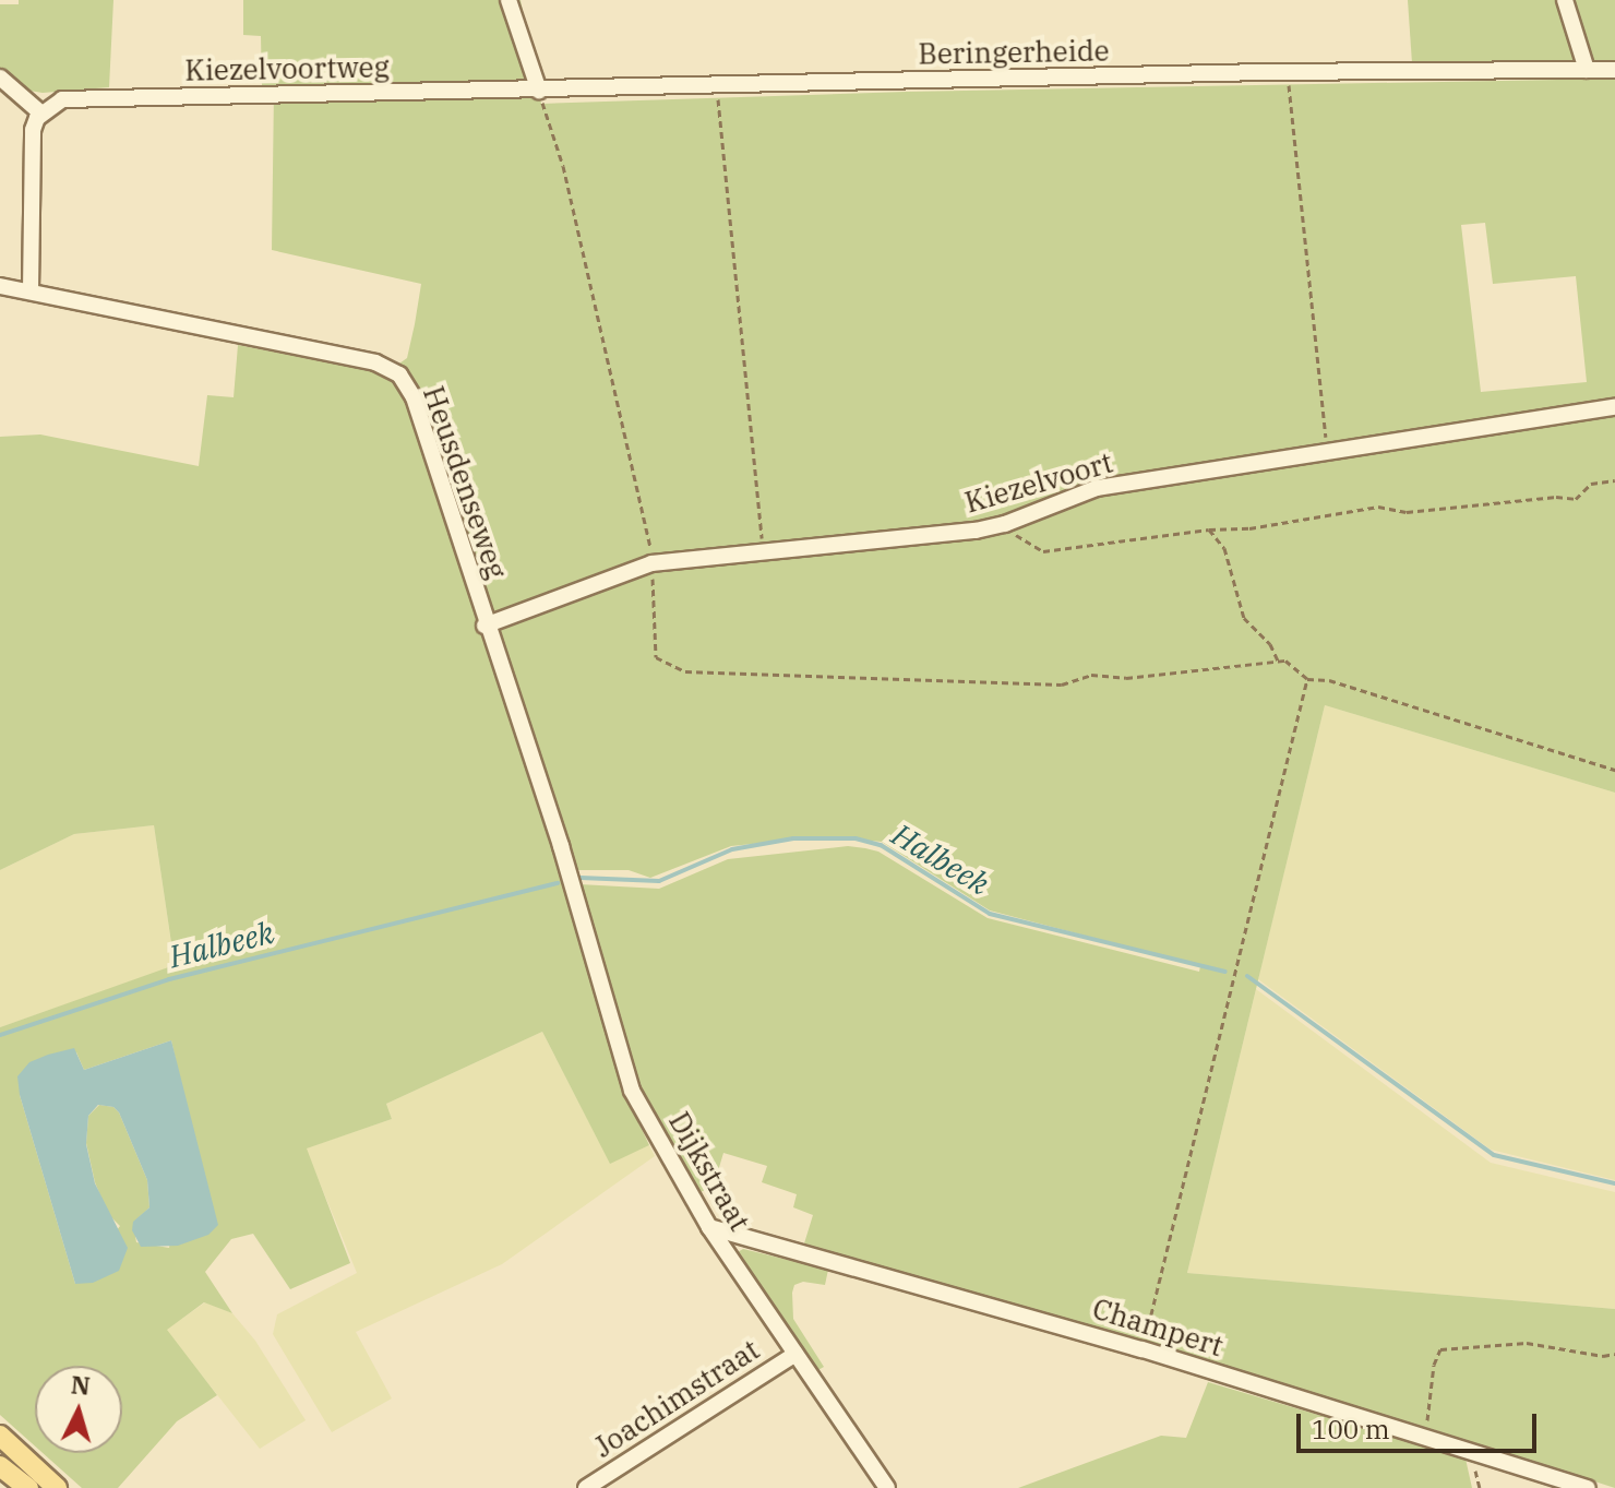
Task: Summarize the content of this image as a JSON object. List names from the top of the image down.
{
  "streets": {
    "street": [
      "Beringerheide",
      "Kiezelvoortweg",
      "Heusdenseweg",
      "Kiezelvoort",
      "Dijkstraat",
      "Champert",
      "Joachimstraat"
    ]
  },
  "crossings": [
    ["Beringerheide", "Kiezelvoortweg"],
    ["Heusdenseweg", "Kiezelvoort"],
    ["Heusdenseweg", "Dijkstraat"],
    ["Dijkstraat", "Champert"],
    ["Dijkstraat", "Joachimstraat"]
  ],
  "water": ["Halbeek"],
  "scale_bar": "100 m",
  "north": "top"
}
